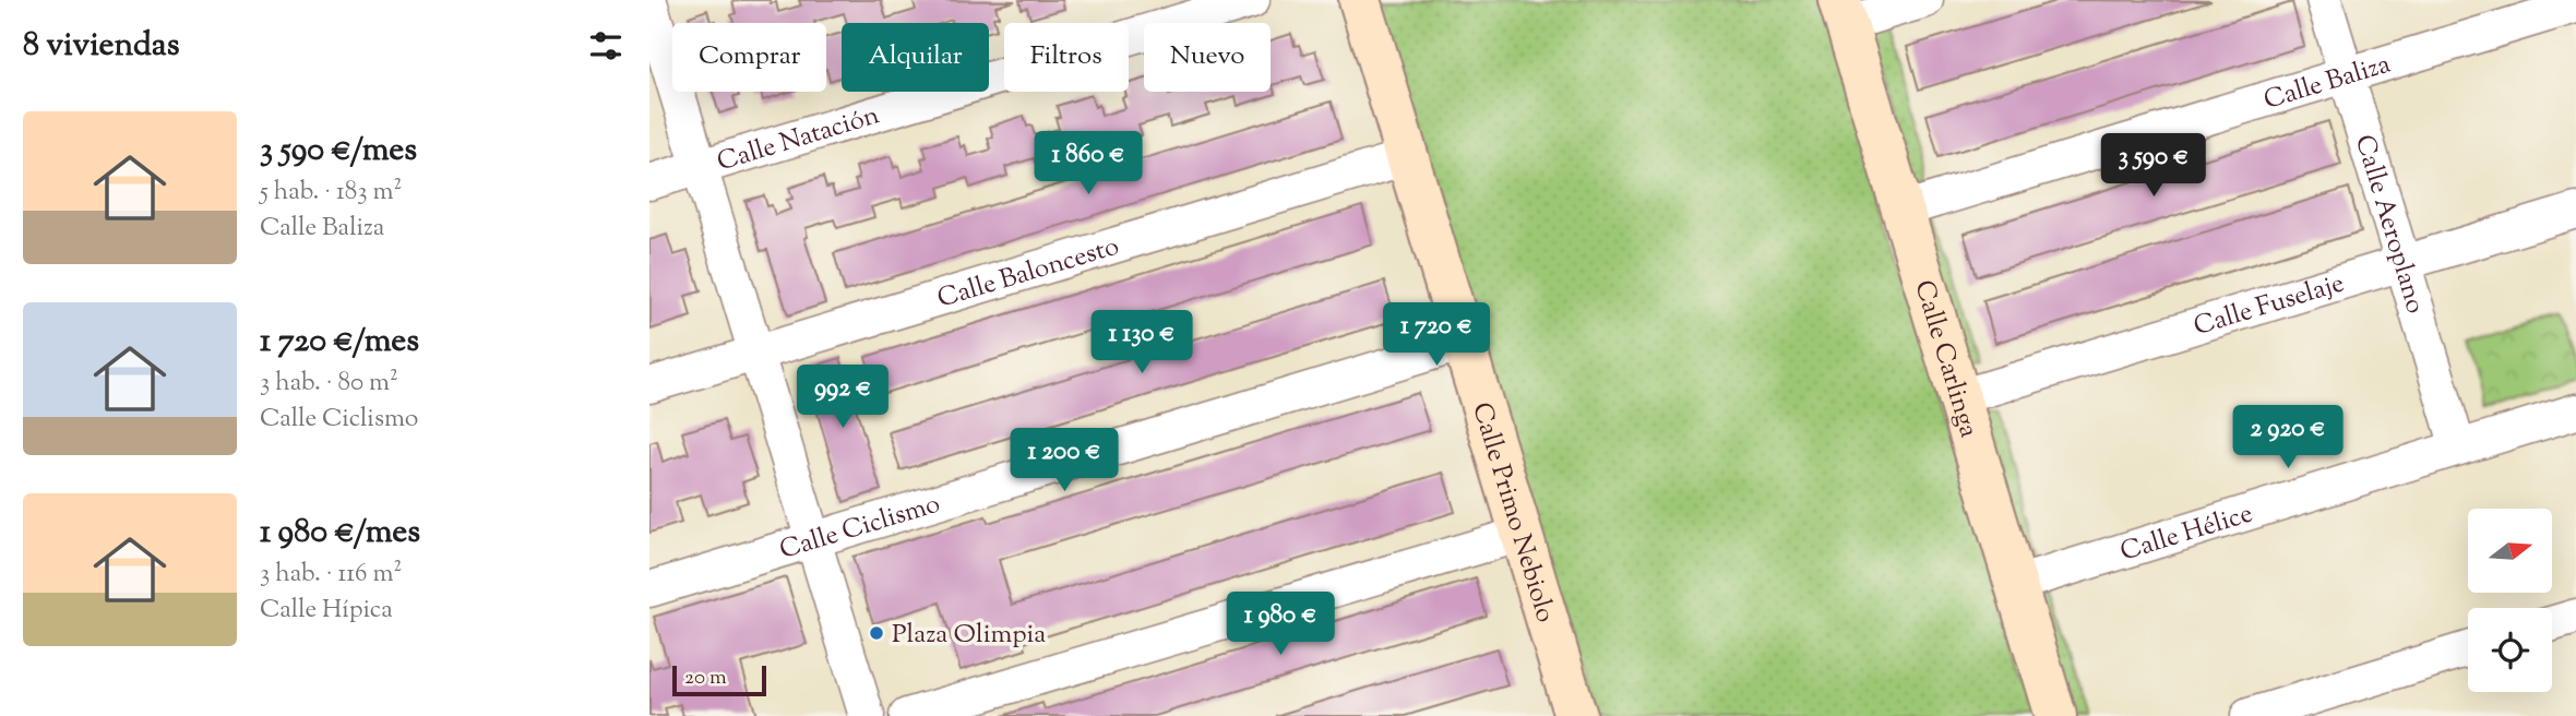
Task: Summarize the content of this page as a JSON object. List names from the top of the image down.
{
  "streets": {
    "street": [
      "Calle Baliza",
      "Calle Natación",
      "Calle Aeroplano",
      "Calle Baloncesto",
      "Calle Fuselaje",
      "Calle Carlinga",
      "Calle Primo Nebiolo",
      "Calle Ciclismo",
      "Calle Hélice"
    ]
  },
  "crossings": [
    ["Calle Baliza", "Calle Aeroplano"],
    ["Calle Baliza", "Calle Carlinga"],
    ["Calle Aeroplano", "Calle Fuselaje"],
    ["Calle Aeroplano", "Calle Hélice"],
    ["Calle Baloncesto", "Calle Primo Nebiolo"],
    ["Calle Fuselaje", "Calle Carlinga"],
    ["Calle Carlinga", "Calle Hélice"],
    ["Calle Primo Nebiolo", "Calle Ciclismo"]
  ],
  "places": ["Plaza Olimpia"],
  "scale_bar": "20 m",
  "north": "right",
  "page": {
    "heading": "8 viviendas",
    "chip": [
      "Comprar",
      "Alquilar",
      "Filtros",
      "Nuevo"
    ],
    "list": [
      {
        "name": "3 590 €/mes",
        "note": "5 hab. · 183 m² · Calle Baliza"
      },
      {
        "name": "1 720 €/mes",
        "note": "3 hab. · 80 m² · Calle Ciclismo"
      },
      {
        "name": "1 980 €/mes",
        "note": "3 hab. · 116 m² · Calle Hípica"
      }
    ],
    "price": [
      "1 860 €",
      "3 590 €",
      "1 720 €",
      "1 130 €",
      "992 €",
      "2 920 €",
      "1 200 €",
      "1 980 €"
    ],
    "scale": "20 m"
  }
}
